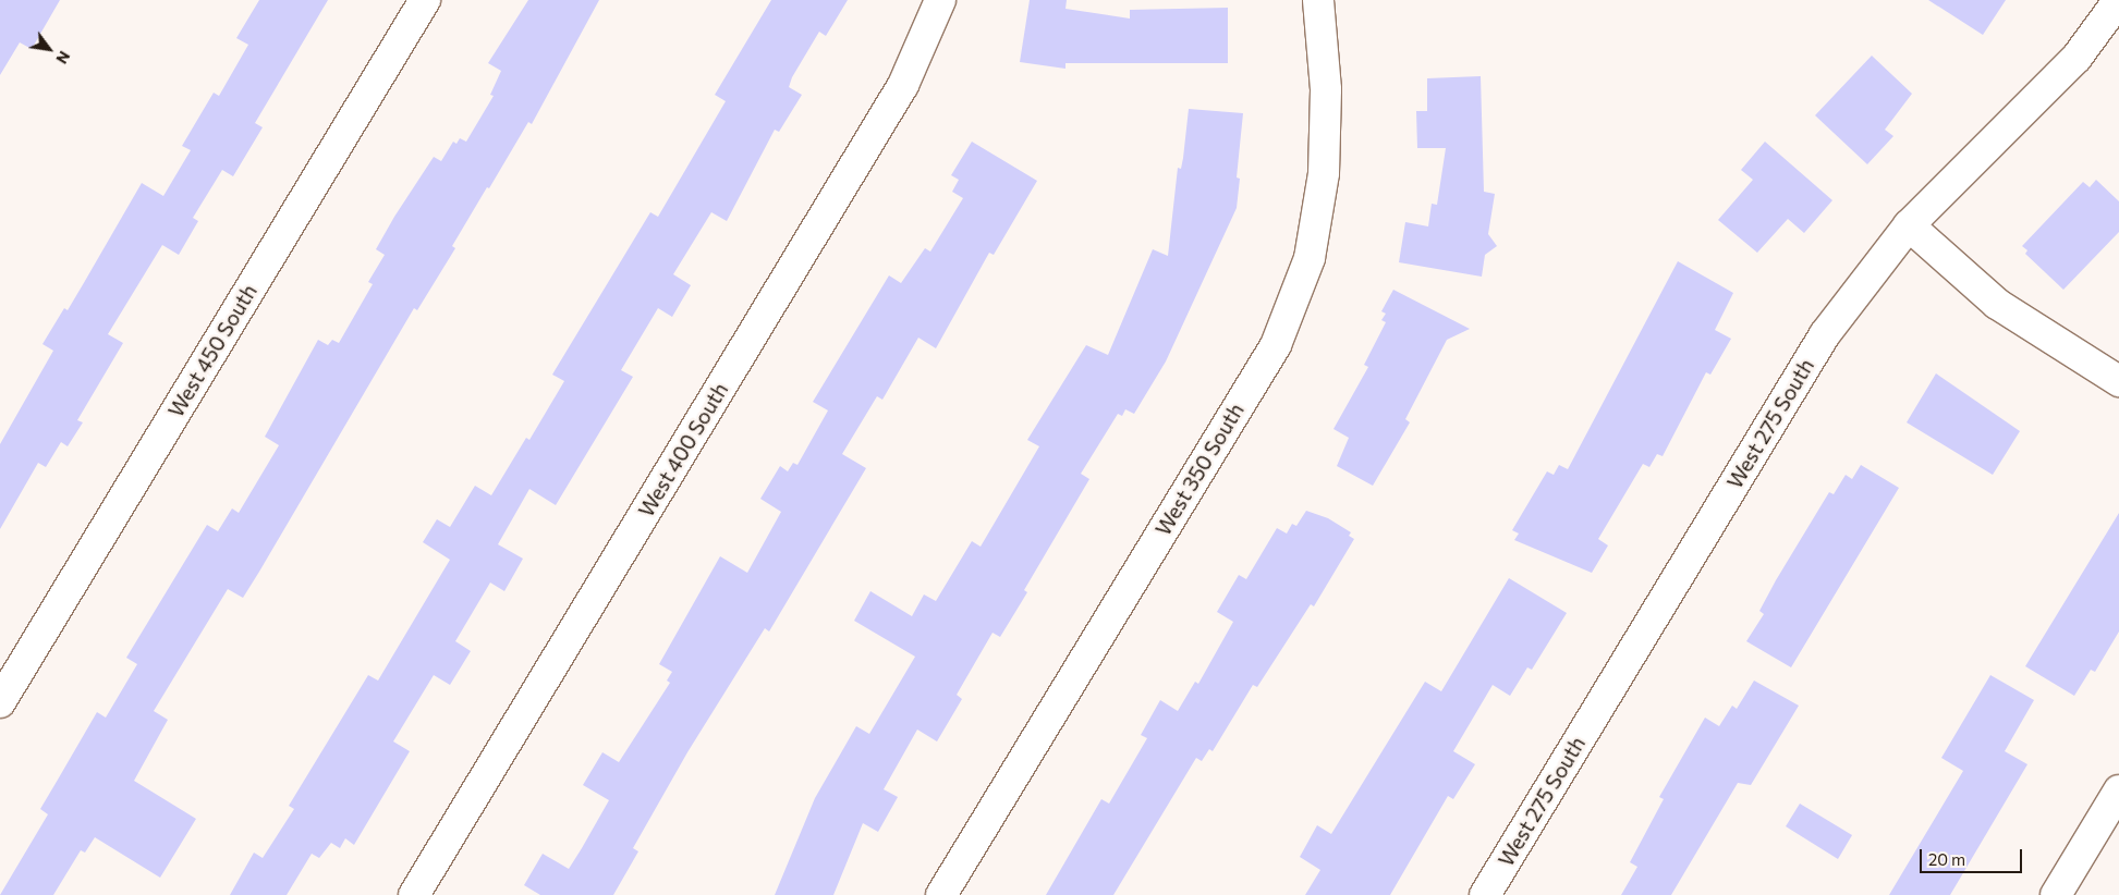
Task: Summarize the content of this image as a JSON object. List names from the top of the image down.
{
  "streets": {
    "street": [
      "West 450 South",
      "West 275 South",
      "West 400 South",
      "West 350 South"
    ]
  },
  "scale_bar": "20 m",
  "north": "bottom right"
}
